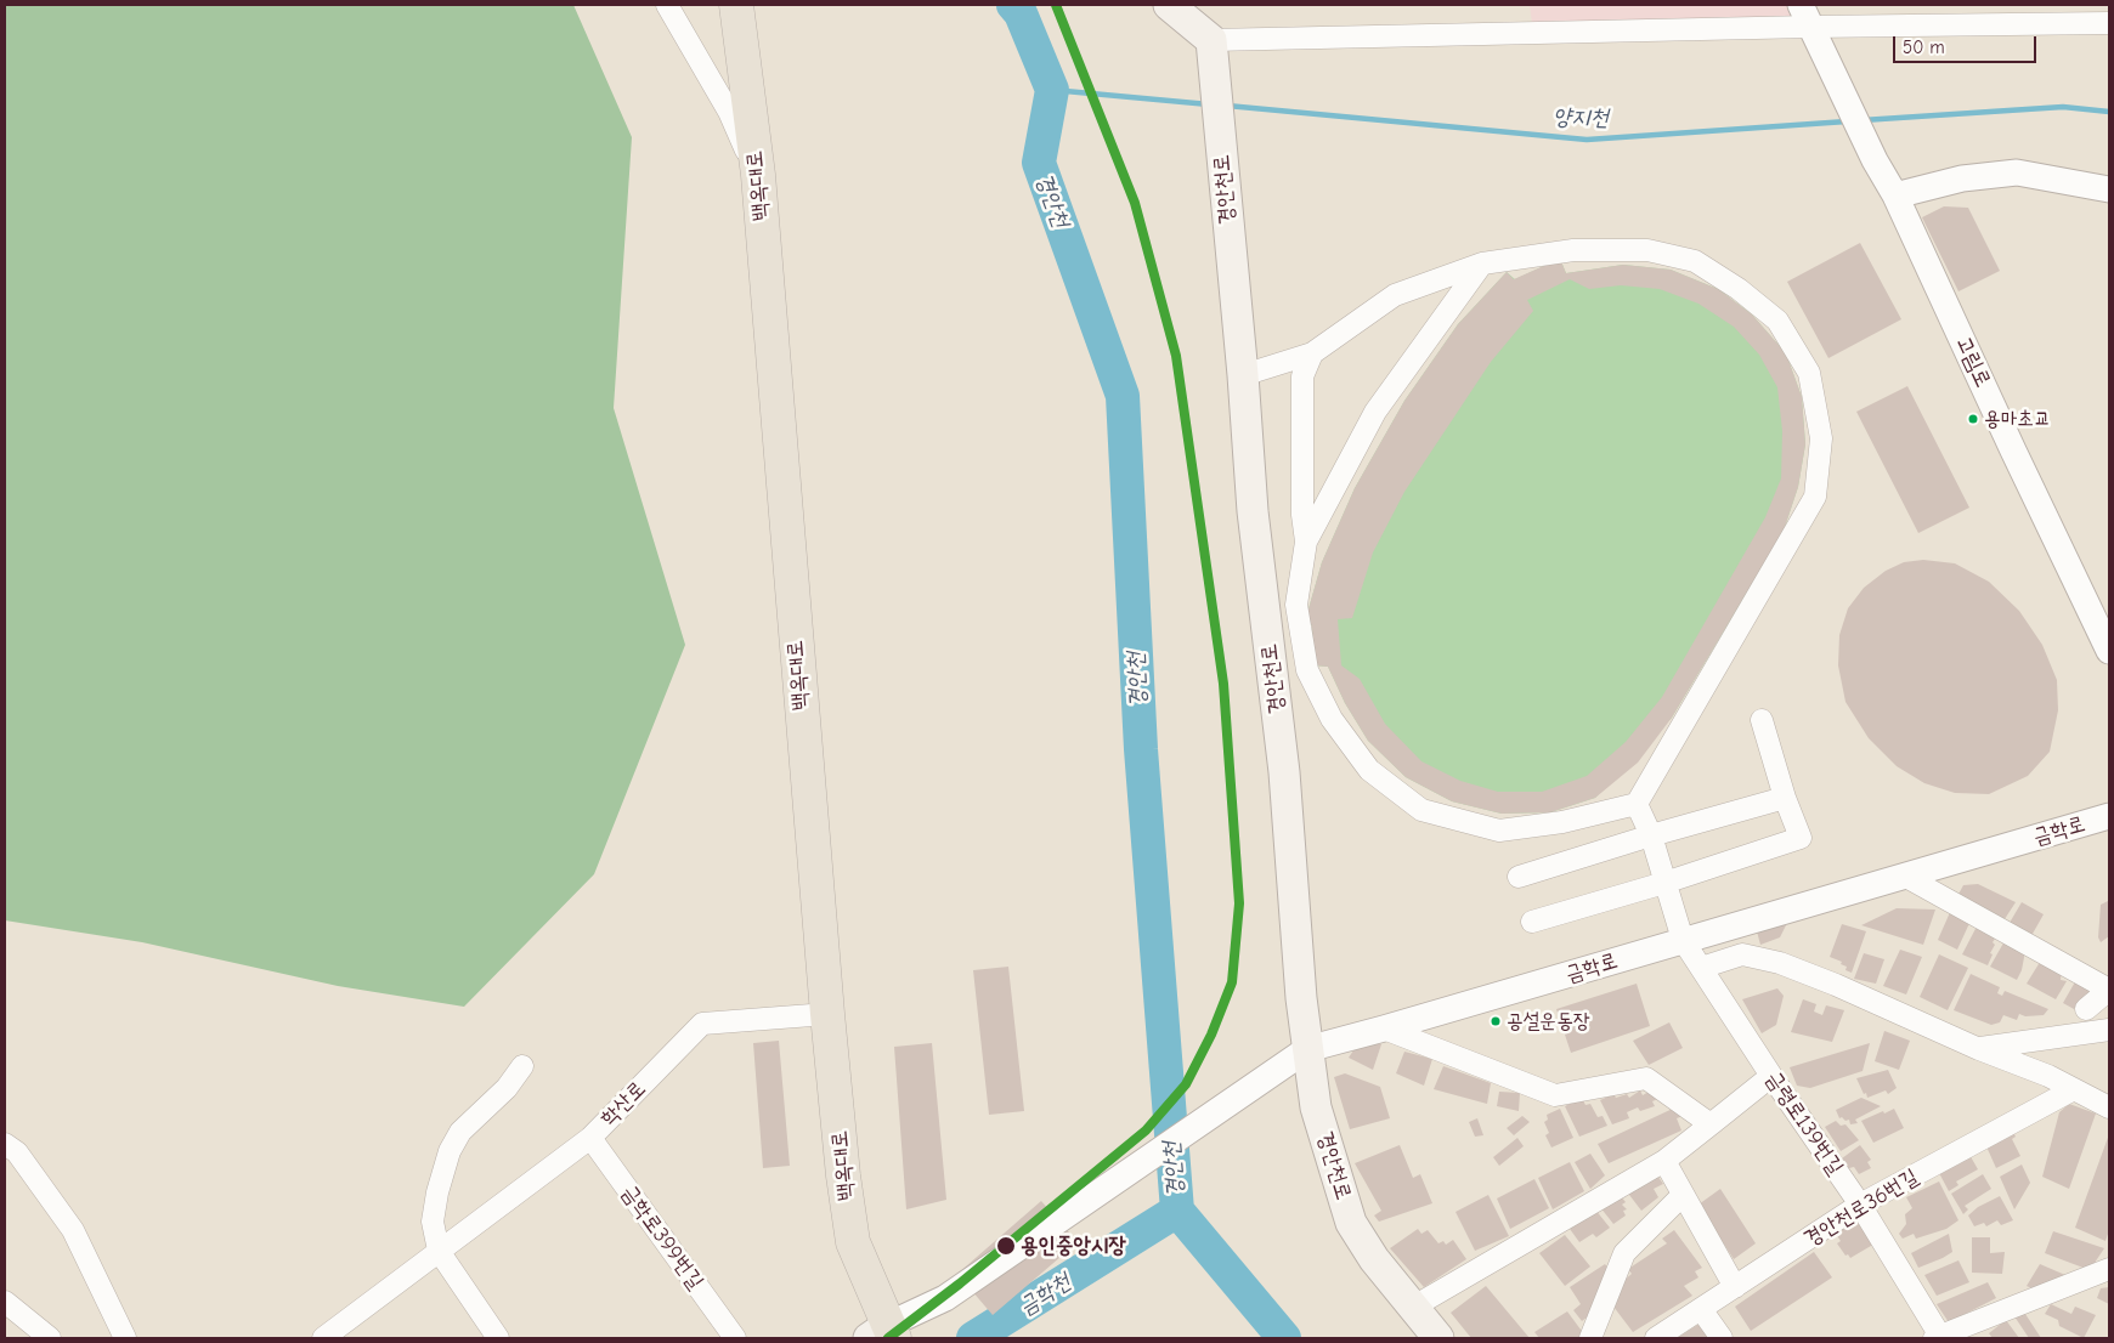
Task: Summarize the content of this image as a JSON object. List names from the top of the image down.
{
  "streets": {
    "main road": ["백옥대로", "경안천로"],
    "street": [
      "고림로",
      "금학로",
      "학산로",
      "금령로139번길",
      "경안천로36번길",
      "금학로399번길"
    ]
  },
  "crossings": [
    ["백옥대로", "금학로"],
    ["백옥대로", "학산로"],
    ["경안천로", "금학로"],
    ["금학로", "금령로139번길"],
    ["학산로", "금학로399번길"],
    ["금령로139번길", "경안천로36번길"]
  ],
  "water": ["양지천", "경안천", "금학천"],
  "places": ["용마초교", "공설운동장", "용인중앙시장"],
  "scale_bar": "50 m"
}
